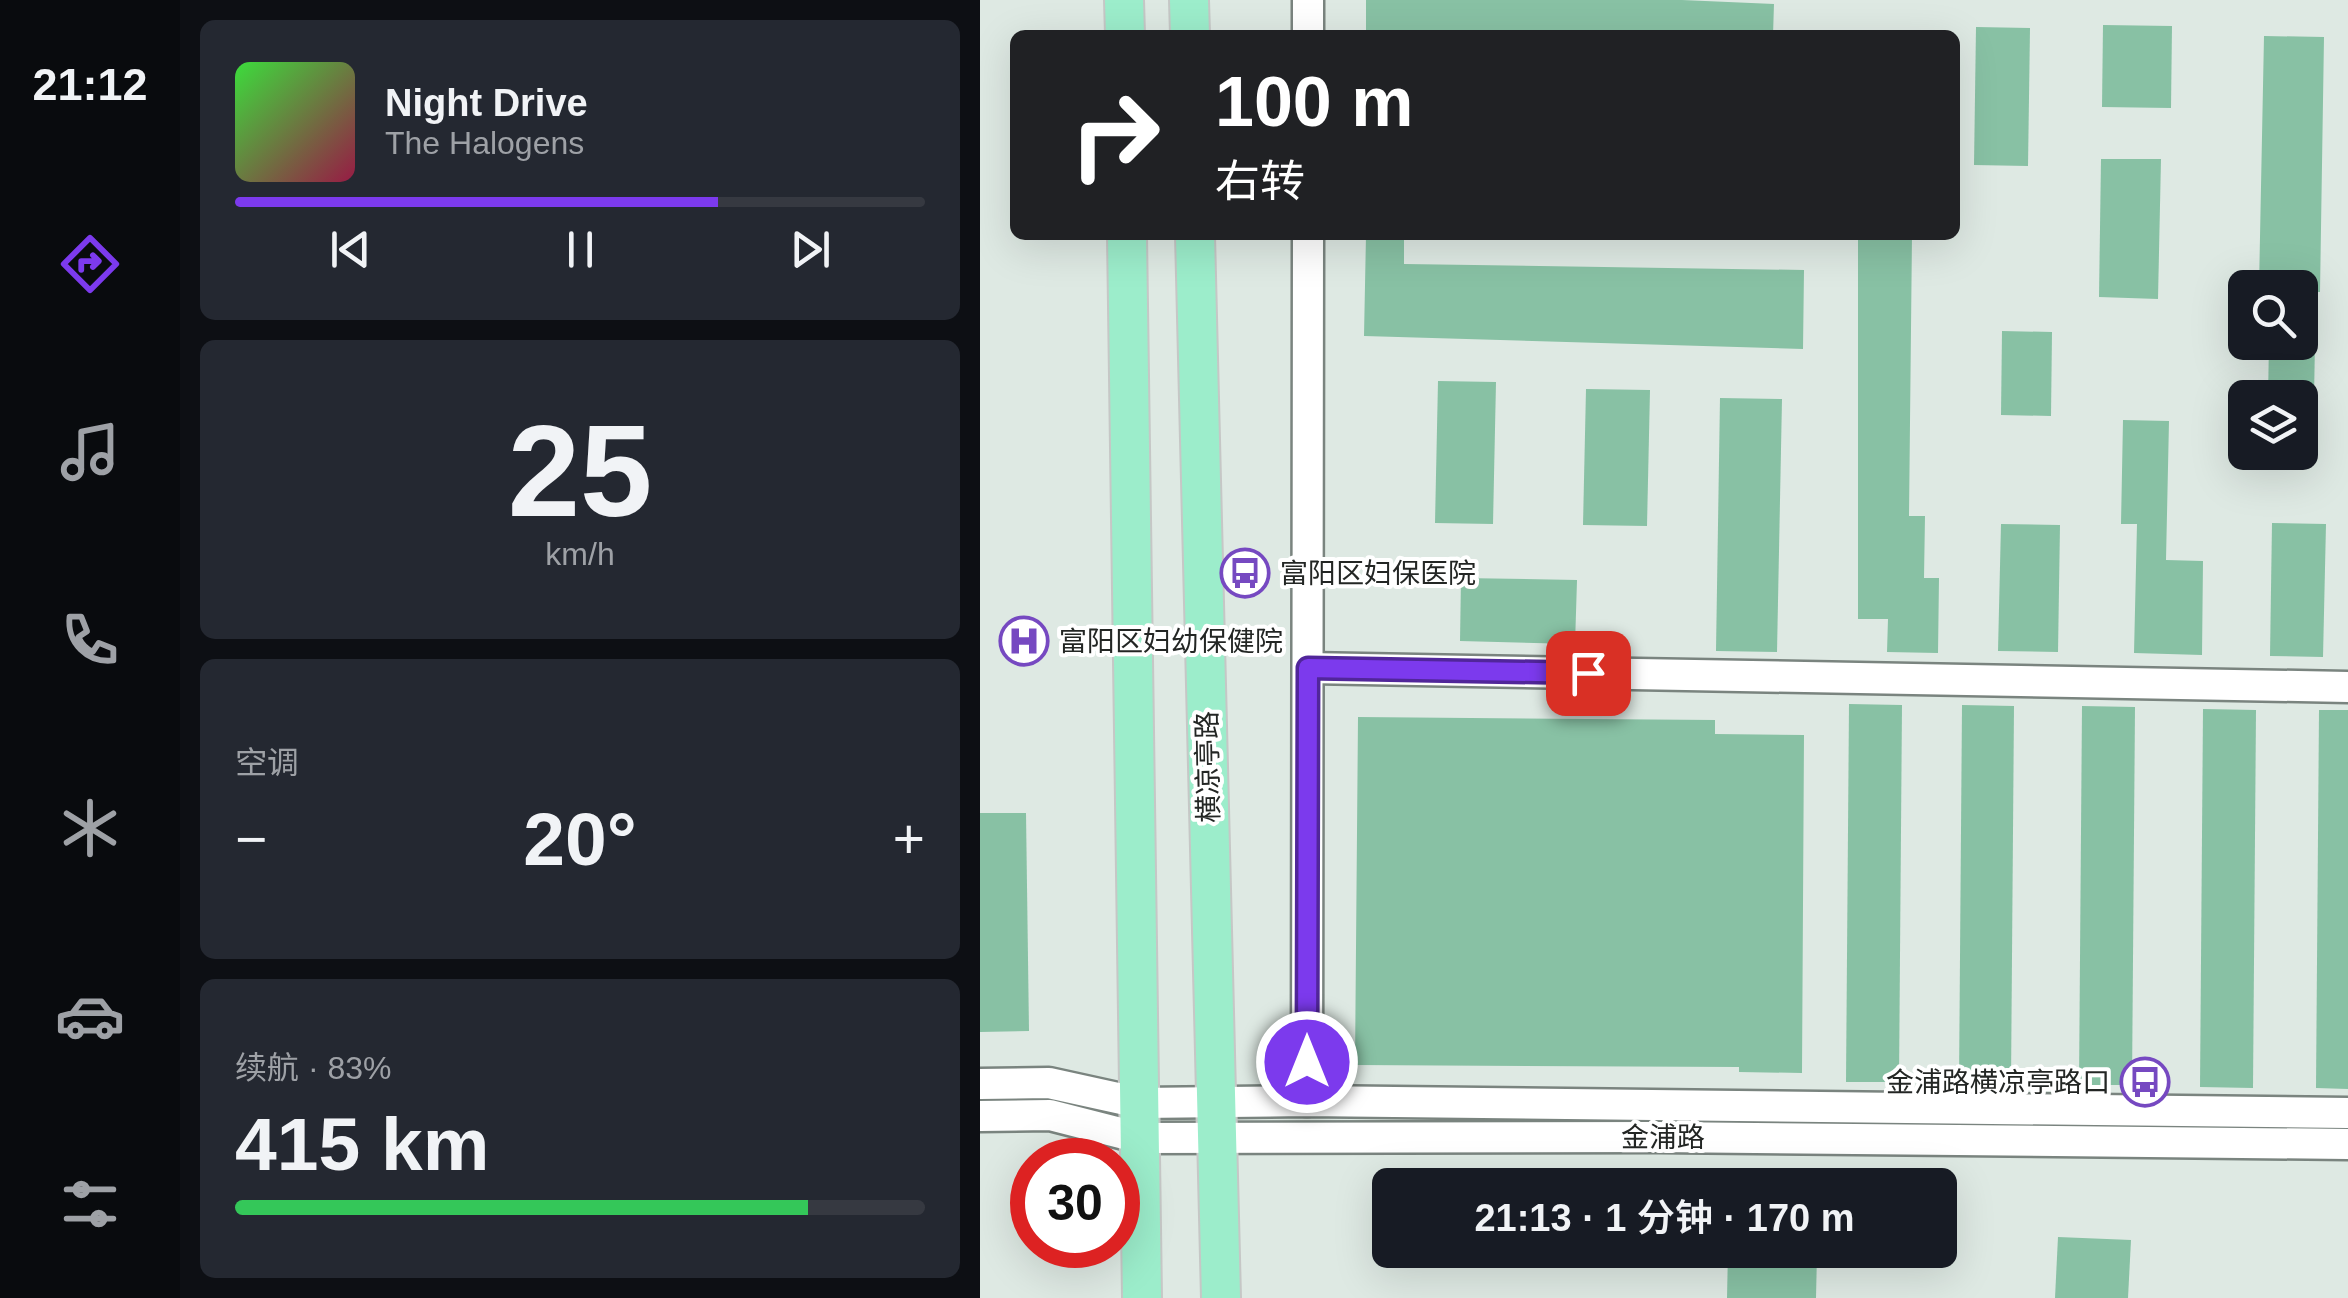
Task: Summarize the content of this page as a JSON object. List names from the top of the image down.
{
  "streets": {
    "main road": ["横凉亭路"],
    "street": ["金浦路"]
  },
  "crossings": [
    ["横凉亭路", "金浦路"]
  ],
  "places": {
    "bus stop": ["富阳区妇保医院", "金浦路横凉亭路口"],
    "hospital": ["富阳区妇幼保健院"]
  },
  "page": {
    "tabs": "21:12",
    "turn": ["100 m", "右转"],
    "song": ["Night Drive", "The Halogens"],
    "tile": [
      ["25", "km/h"],
      "空调",
      ["续航 · 83%", "415 km"]
    ],
    "heat": ["−", "20°", "+"],
    "limit": "30",
    "trip": "21:13 · 1 分钟 · 170 m"
  }
}
